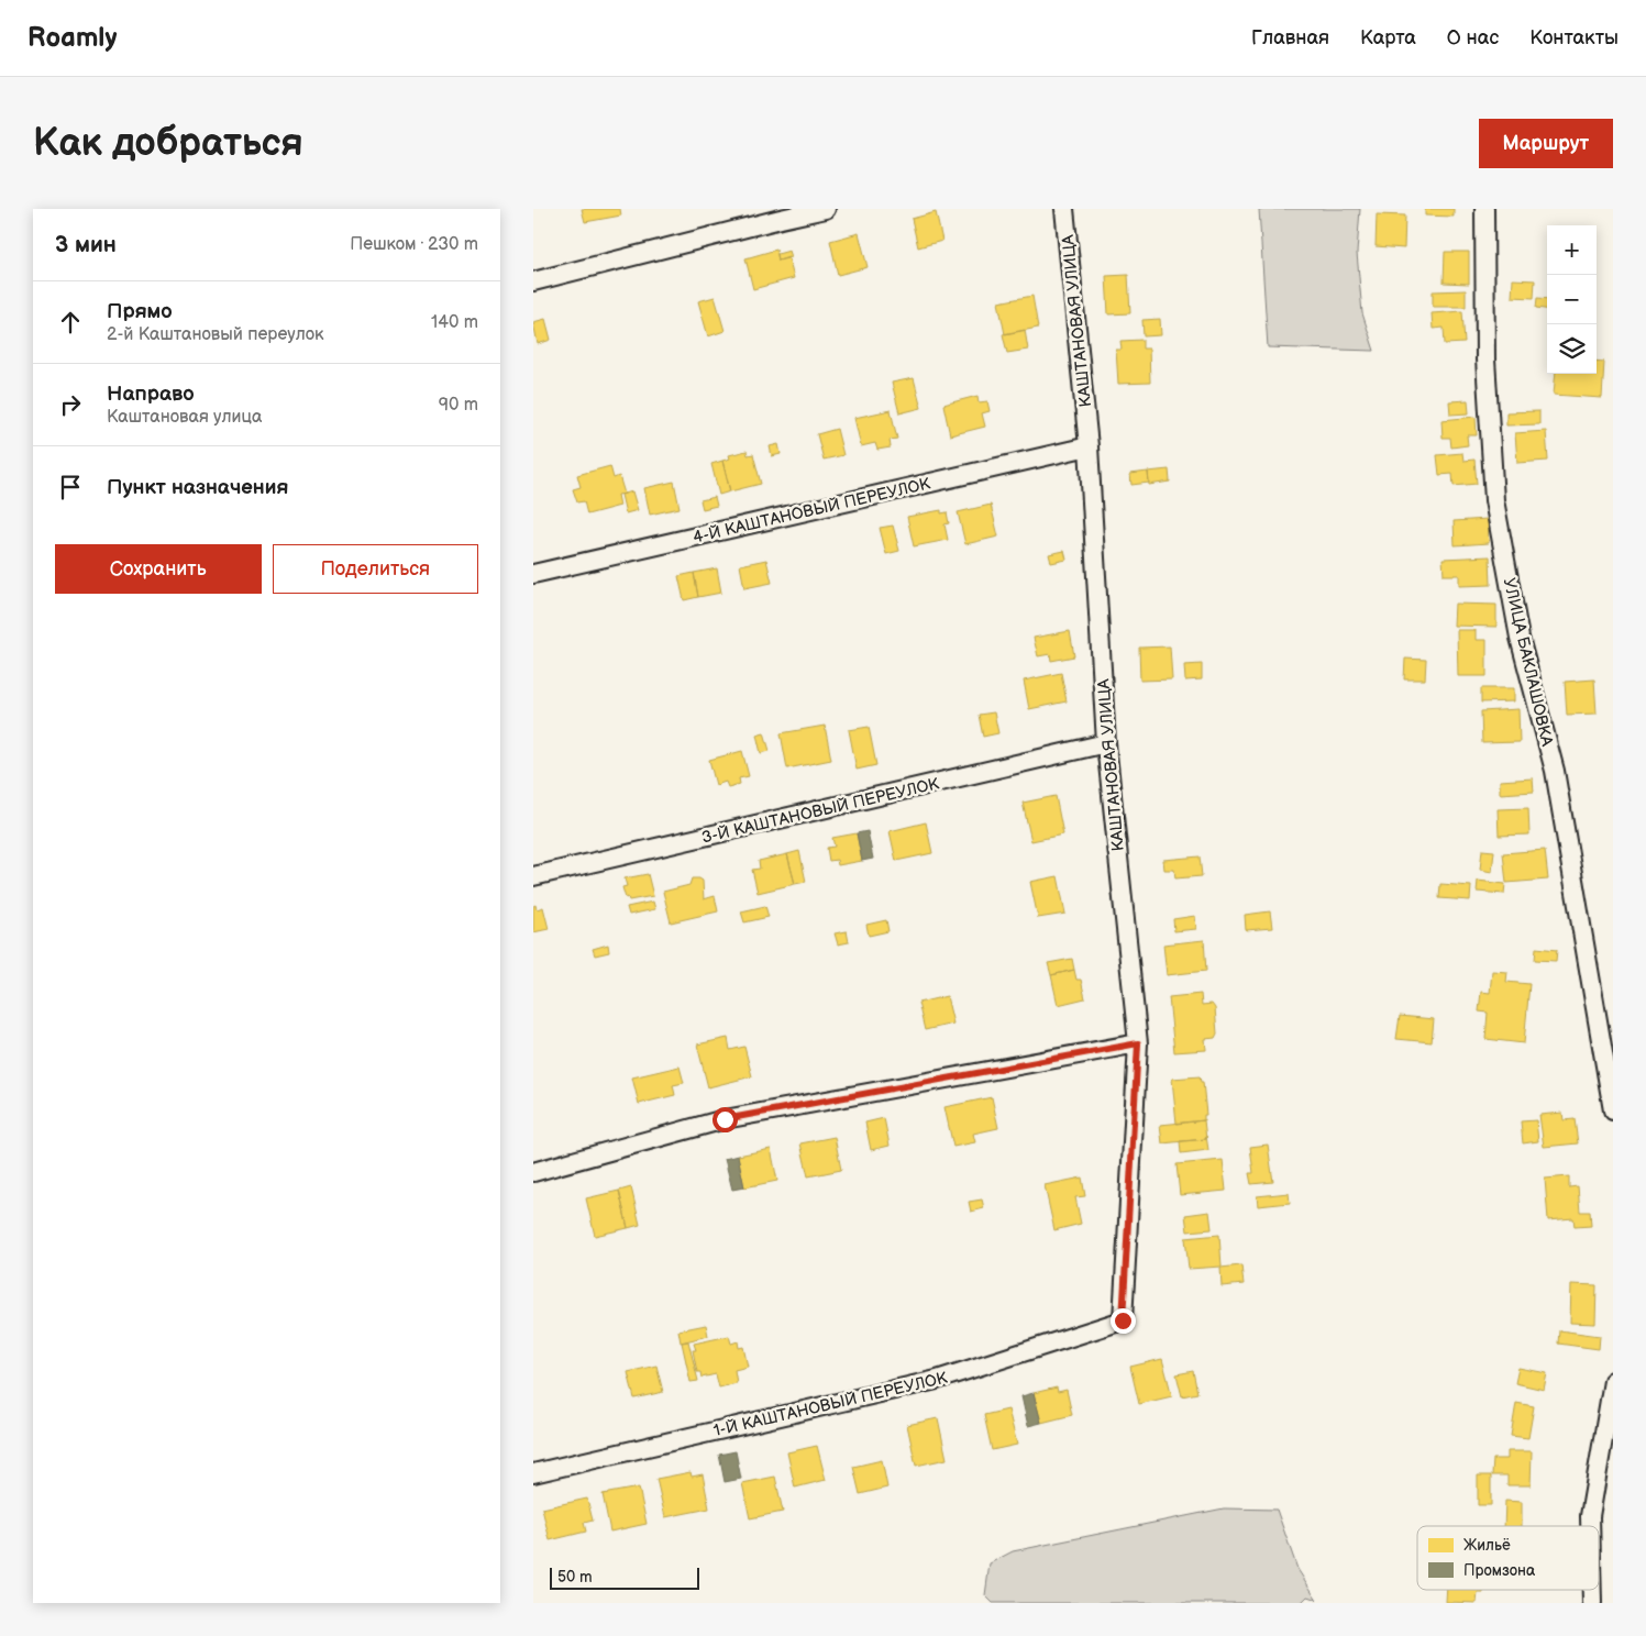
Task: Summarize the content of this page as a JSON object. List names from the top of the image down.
{
  "streets": {
    "street": [
      "КАШТАНОВАЯ УЛИЦА",
      "4-Й КАШТАНОВЫЙ ПЕРЕУЛОК",
      "УЛИЦА БАКЛАШОВКА",
      "3-Й КАШТАНОВЫЙ ПЕРЕУЛОК",
      "1-Й КАШТАНОВЫЙ ПЕРЕУЛОК"
    ]
  },
  "crossings": [
    ["КАШТАНОВАЯ УЛИЦА", "4-Й КАШТАНОВЫЙ ПЕРЕУЛОК"],
    ["КАШТАНОВАЯ УЛИЦА", "3-Й КАШТАНОВЫЙ ПЕРЕУЛОК"],
    ["КАШТАНОВАЯ УЛИЦА", "1-Й КАШТАНОВЫЙ ПЕРЕУЛОК"]
  ],
  "legend": ["Жильё", "Промзона"],
  "scale_bar": "50 m",
  "page": {
    "header": "Roamly",
    "nav": [
      "Главная",
      "Карта",
      "О нас",
      "Контакты"
    ],
    "buttons": [
      "Маршрут",
      ["Сохранить", "Поделиться"]
    ],
    "title": "Как добраться",
    "heading": ["3 мин", "Пешком · 230 m"],
    "map_buttons": ["+", "−"],
    "list": [
      ["Прямо", "2-й Каштановый переулок", "140 m"],
      ["Направо", "Каштановая улица", "90 m"],
      "Пункт назначения"
    ],
    "scale": "50 m"
  }
}
